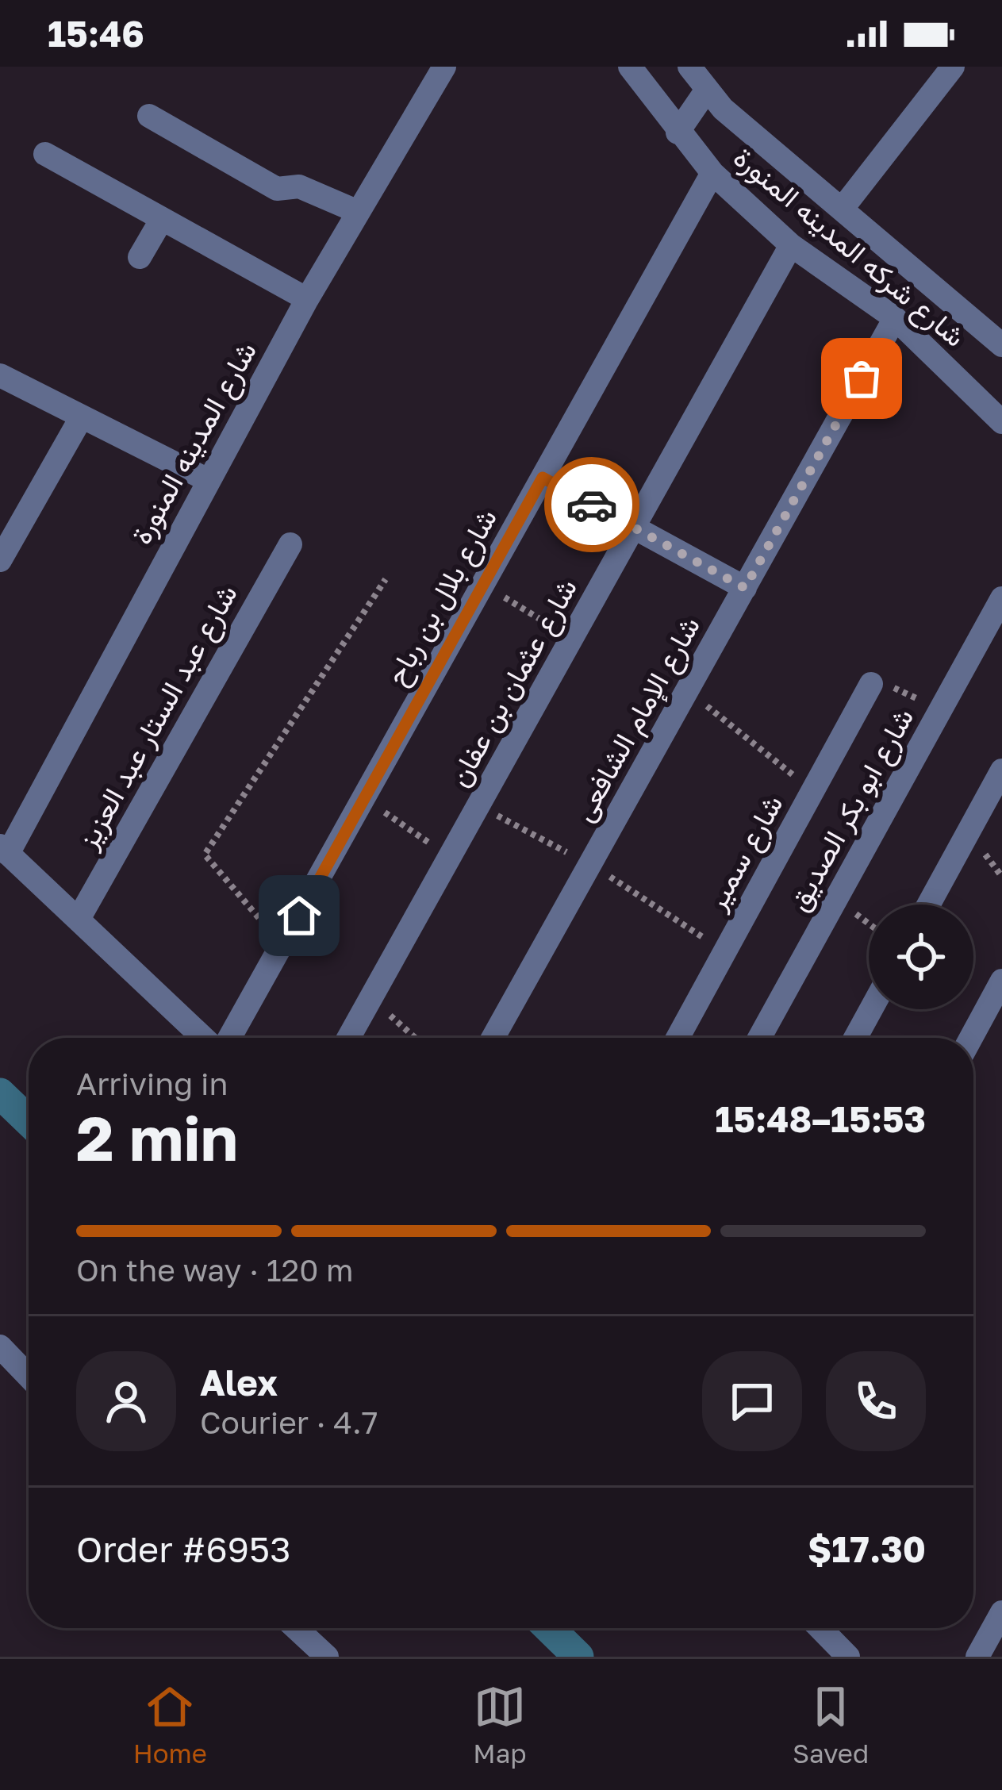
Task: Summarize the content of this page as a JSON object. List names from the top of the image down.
{
  "streets": {
    "street": [
      "شارع شركه المدينه المنورة",
      "شارع المدينه المنورة",
      "شارع بلال بن رباح",
      "شارع عثمان بن عفان",
      "شارع عبد الستار عبد العزيز",
      "شارع الإمام الشافعى",
      "شارع ابو بكر الصديق",
      "شارع سمير"
    ]
  },
  "crossings": [
    ["شارع شركه المدينه المنورة", "شارع بلال بن رباح"],
    ["شارع شركه المدينه المنورة", "شارع عثمان بن عفان"],
    ["شارع شركه المدينه المنورة", "شارع الإمام الشافعى"]
  ],
  "page": {
    "status": "15:46",
    "heading": ["2 min", "Arriving in", "15:48–15:53"],
    "panel": [
      "Alex",
      "Courier · 4.7",
      "Order #6953",
      "$17.30"
    ],
    "bar": "On the way · 120 m",
    "tabs": ["Home", "Map", "Saved"]
  }
}
